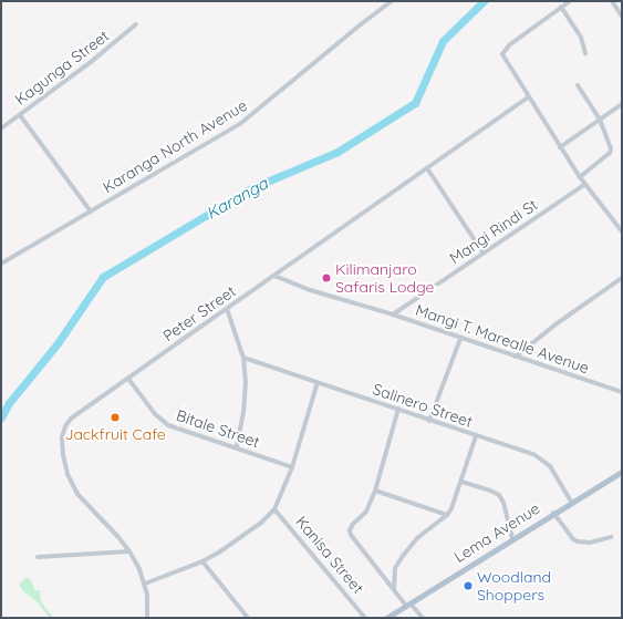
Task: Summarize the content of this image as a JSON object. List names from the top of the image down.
{
  "streets": {
    "main road": ["Lema Avenue"],
    "street": [
      "Kagunga Street",
      "Karanga North Avenue",
      "Mangi Rindi St",
      "Peter Street",
      "Mangi T. Marealle Avenue",
      "Salinero Street",
      "Bitale Street",
      "Kanisa Street"
    ]
  },
  "crossings": [
    ["Mangi Rindi St", "Mangi T. Marealle Avenue"],
    ["Peter Street", "Mangi T. Marealle Avenue"],
    ["Peter Street", "Bitale Street"],
    ["Salinero Street", "Lema Avenue"]
  ],
  "water": ["Karanga"],
  "places": ["Kilimanjaro Safaris Lodge", "Jackfruit Cafe", "Woodland Shoppers"]
}
